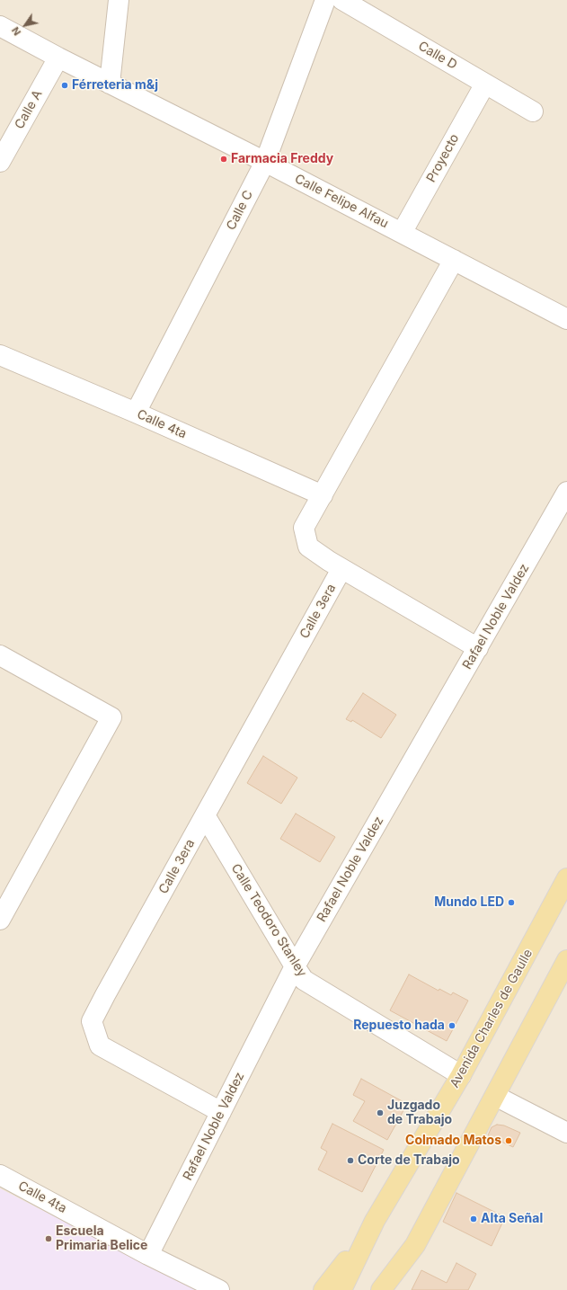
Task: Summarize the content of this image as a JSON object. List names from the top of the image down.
{
  "streets": {
    "main road": ["Avenida Charles de Gaulle"],
    "street": [
      "Calle D",
      "Calle A",
      "Proyecto",
      "Calle Felipe Alfau",
      "Calle C",
      "Calle 4ta",
      "Calle 3era",
      "Rafael Noble Valdez",
      "Calle Teodoro Stanley"
    ]
  },
  "crossings": [
    ["Calle D", "Proyecto"],
    ["Calle A", "Calle Felipe Alfau"],
    ["Proyecto", "Calle Felipe Alfau"],
    ["Calle Felipe Alfau", "Calle C"],
    ["Calle C", "Calle 4ta"],
    ["Calle 4ta", "Rafael Noble Valdez"],
    ["Calle 3era", "Rafael Noble Valdez"],
    ["Calle 3era", "Calle Teodoro Stanley"],
    ["Rafael Noble Valdez", "Calle Teodoro Stanley"],
    ["Calle Teodoro Stanley", "Avenida Charles de Gaulle"]
  ],
  "places": [
    "Férreteria m&j",
    "Farmacia Freddy",
    "Mundo LED",
    "Repuesto hada",
    "Juzgado de Trabajo",
    "Colmado Matos",
    "Corte de Trabajo",
    "Alta Señal",
    "Escuela Primaria Belice"
  ],
  "north": "bottom left"
}
